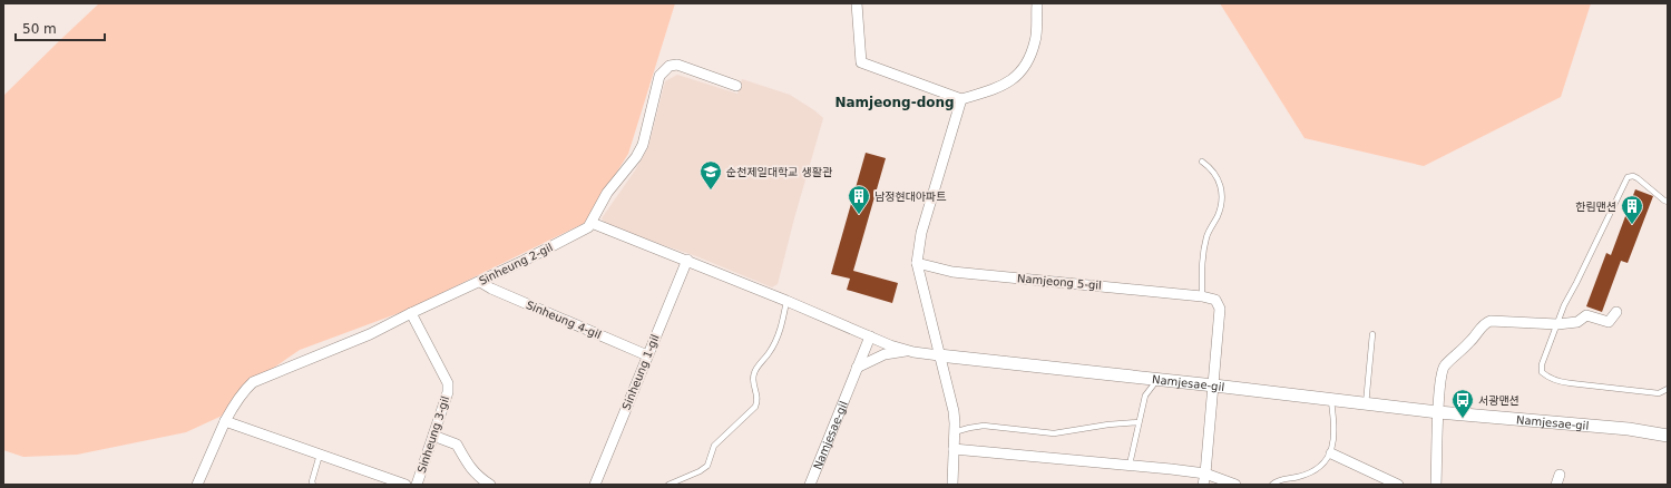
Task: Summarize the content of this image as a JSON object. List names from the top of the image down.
{
  "streets": {
    "street": [
      "Sinheung 2-gil",
      "Namjeong 5-gil",
      "Sinheung 4-gil",
      "Sinheung 1-gil",
      "Namjesae-gil",
      "Sinheung 3-gil"
    ]
  },
  "crossings": [
    ["Sinheung 2-gil", "Sinheung 4-gil"],
    ["Sinheung 2-gil", "Sinheung 3-gil"],
    ["Sinheung 4-gil", "Sinheung 1-gil"]
  ],
  "districts": ["Namjeong-dong"],
  "places": {
    "school or university": ["순천제일대학교 생활관"],
    "building": ["남정현대아파트", "한림맨션"],
    "bus stop": ["서광맨션"]
  },
  "scale_bar": "50 m"
}
